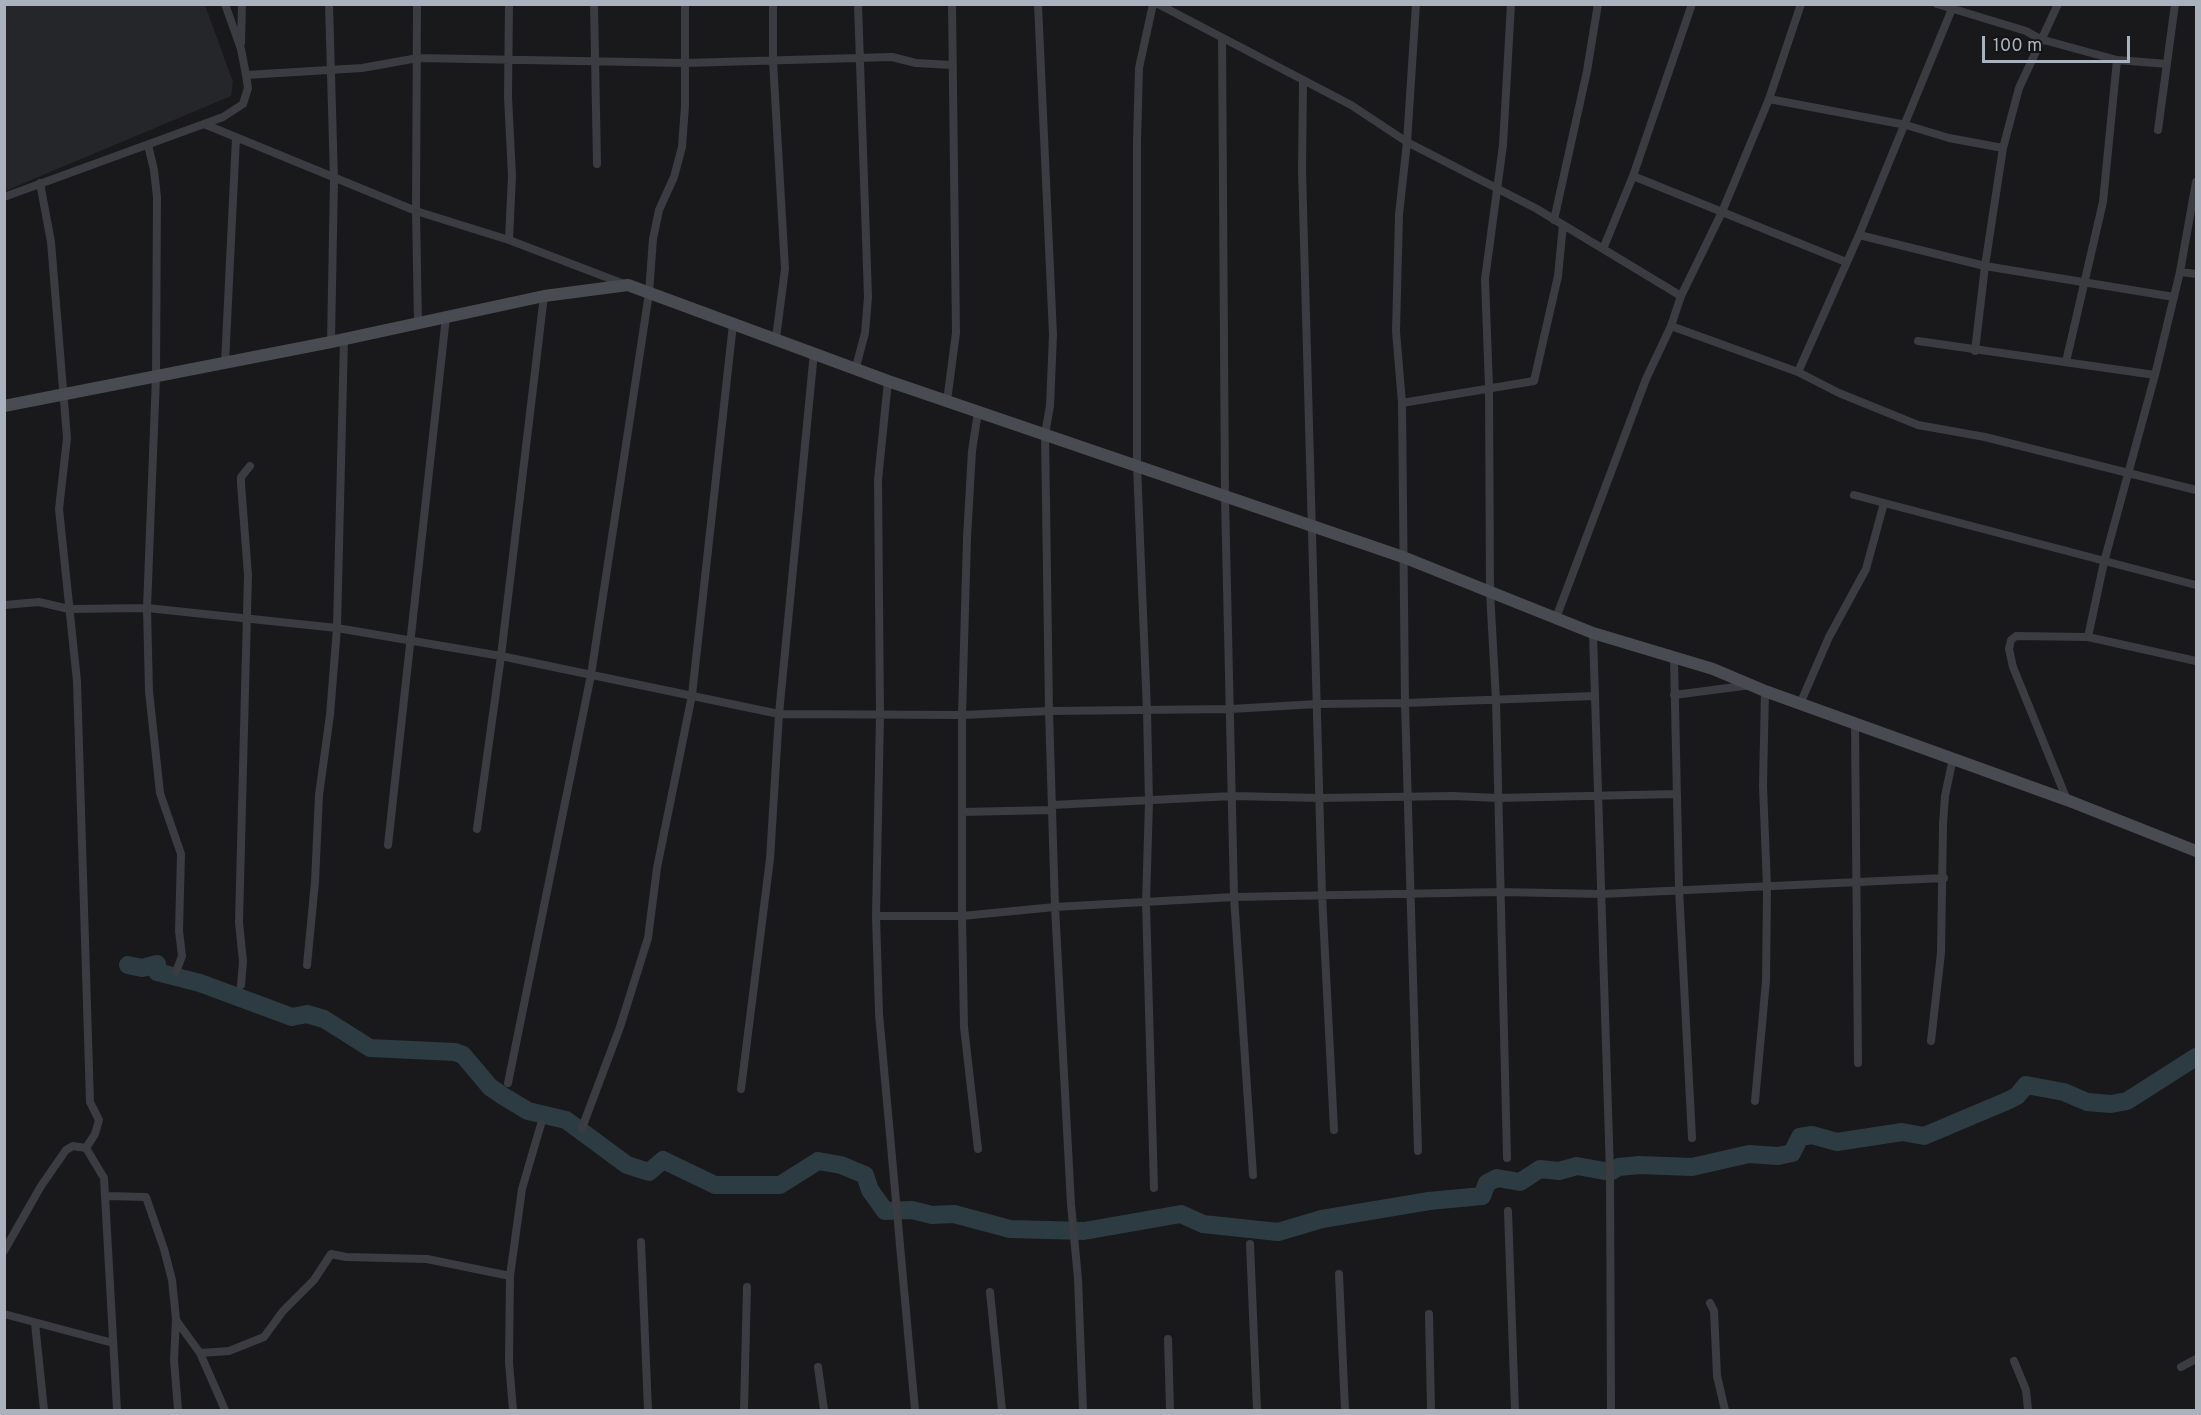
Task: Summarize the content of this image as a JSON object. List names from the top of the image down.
{
  "scale_bar": "100 m"
}
